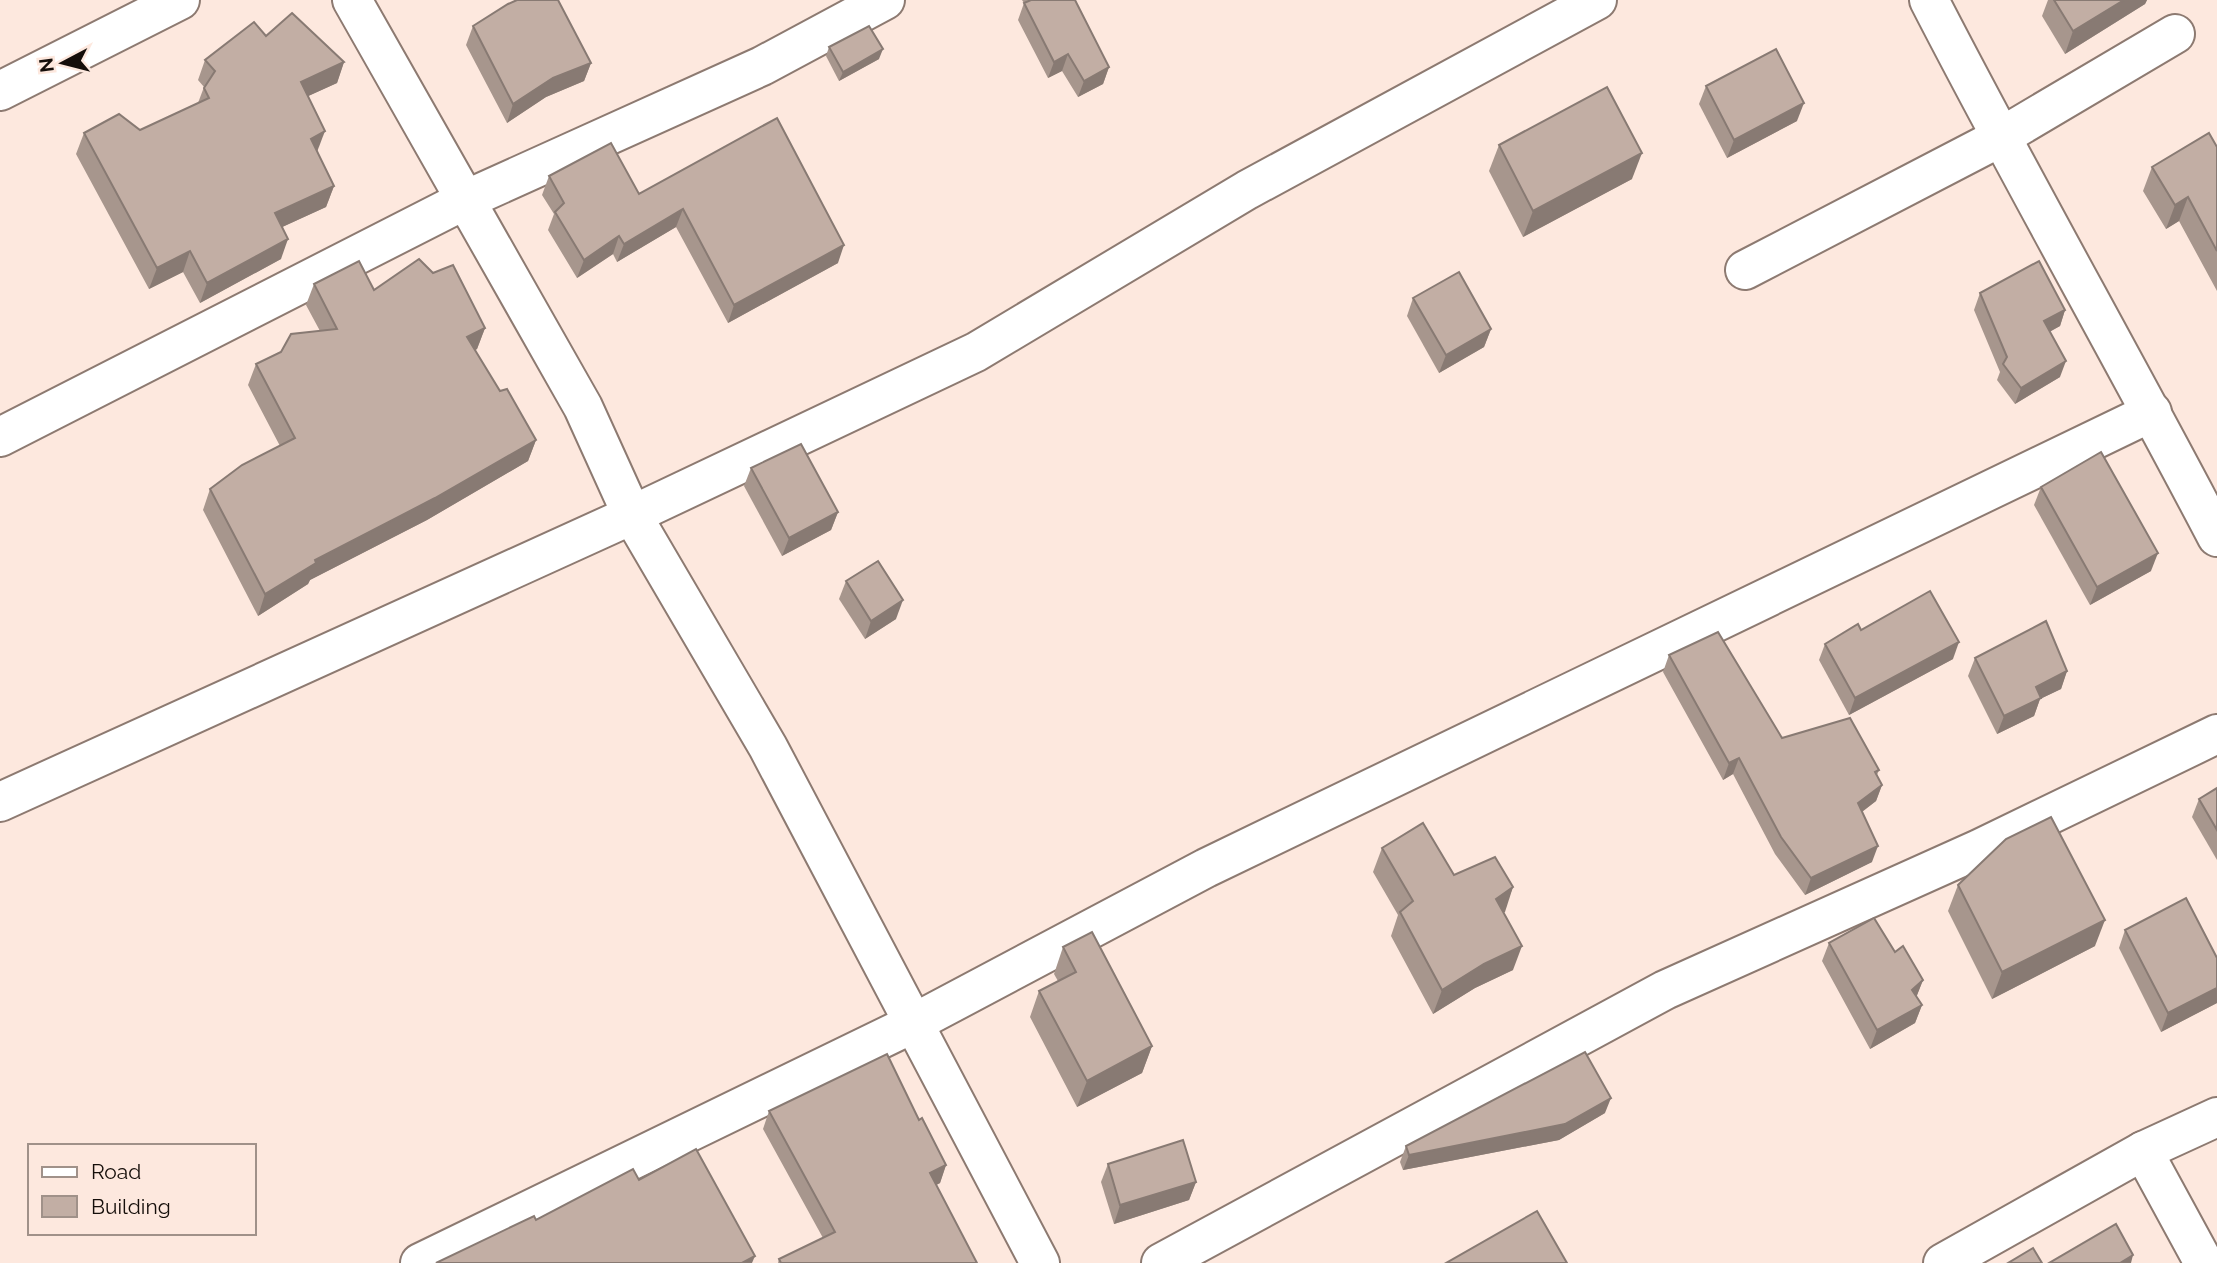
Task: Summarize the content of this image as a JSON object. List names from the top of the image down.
{
  "legend": ["Road", "Building"],
  "north": "left"
}
